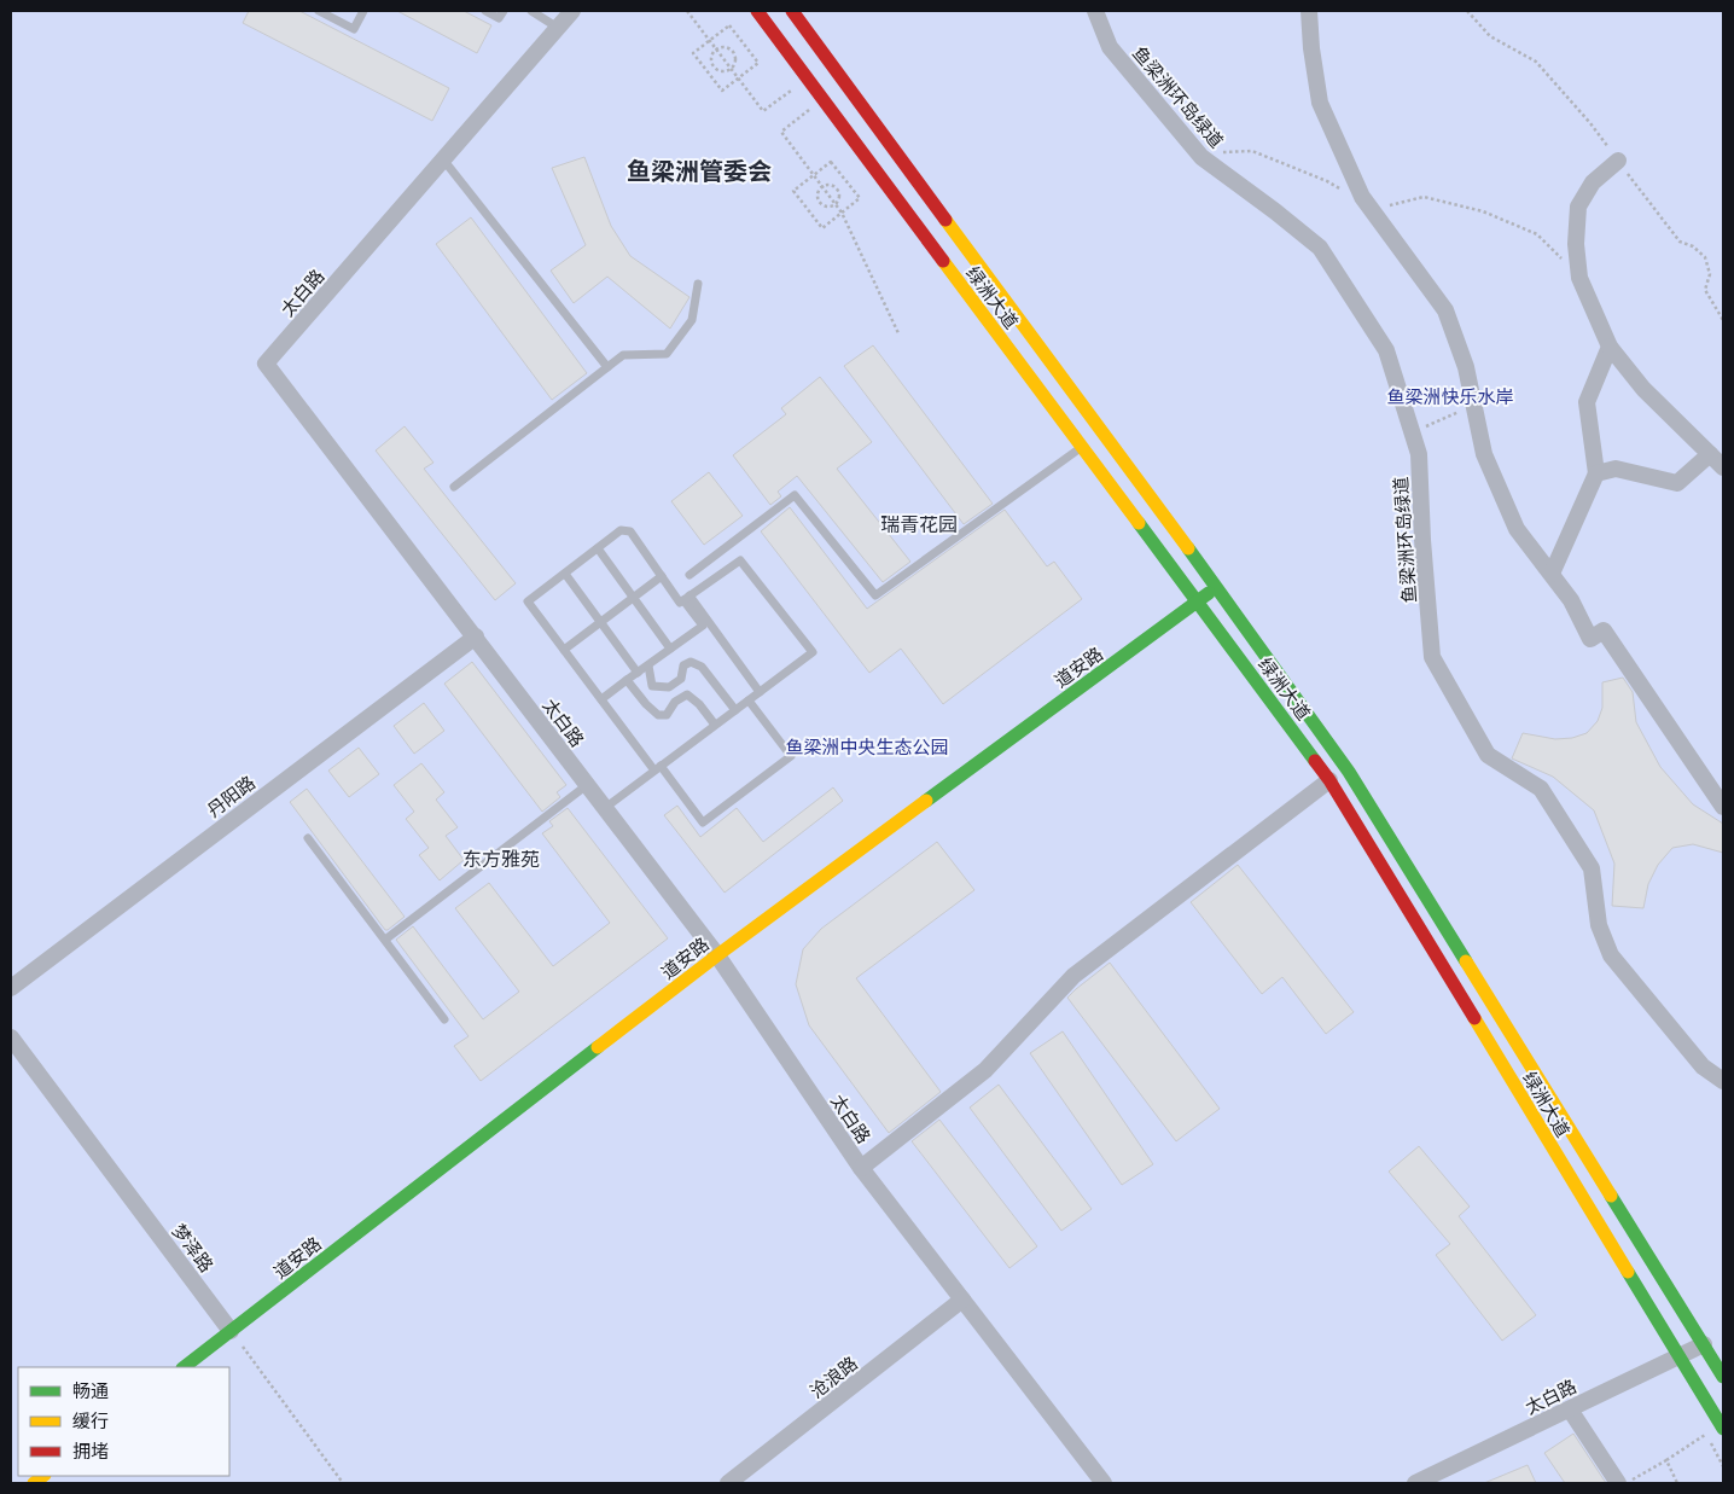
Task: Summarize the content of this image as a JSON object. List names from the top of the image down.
{
  "streets": {
    "main road": ["绿洲大道", "道安路"],
    "street": [
      "鱼梁洲环岛绿道",
      "太白路",
      "丹阳路",
      "梦泽路",
      "沧浪路"
    ]
  },
  "crossings": [
    ["太白路", "绿洲大道"],
    ["太白路", "道安路"],
    ["太白路", "丹阳路"],
    ["太白路", "沧浪路"],
    ["绿洲大道", "道安路"],
    ["道安路", "梦泽路"]
  ],
  "districts": ["鱼梁洲管委会", "瑞青花园", "东方雅苑"],
  "parks": ["鱼梁洲快乐水岸", "鱼梁洲中央生态公园"],
  "legend": ["畅通", "缓行", "拥堵"]
}
